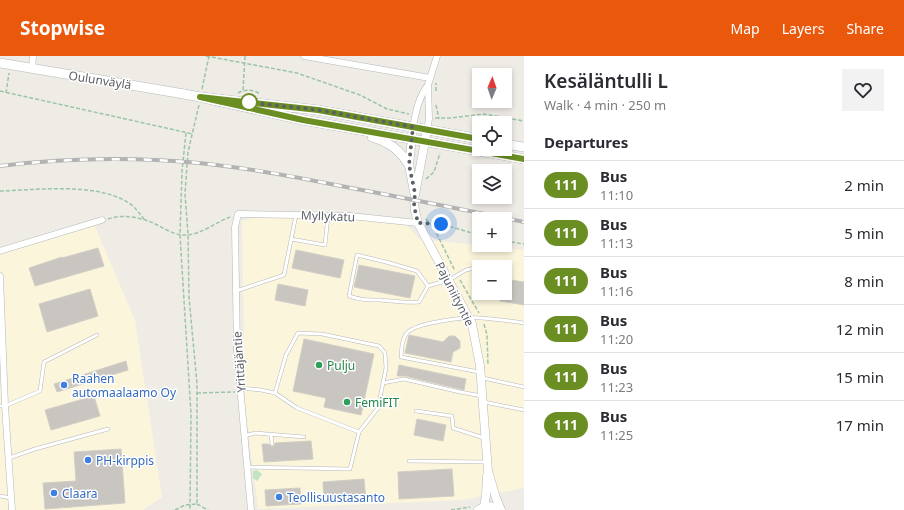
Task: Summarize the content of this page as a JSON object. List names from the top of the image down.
{
  "streets": {
    "main road": ["Oulunväylä"],
    "street": ["Myllykatu", "Pajuniityntie", "Yrittäjäntie"]
  },
  "crossings": [
    ["Oulunväylä", "Pajuniityntie"],
    ["Myllykatu", "Pajuniityntie"],
    ["Myllykatu", "Yrittäjäntie"]
  ],
  "places": [
    "Pulju",
    "Raahen automaalaamo Oy",
    "FemiFIT",
    "PH-kirppis",
    "Claara",
    "Teollisuustasanto"
  ],
  "lines": ["bus line 111"],
  "north": "top",
  "page": {
    "header": "Stopwise",
    "nav": ["Map", "Layers", "Share"],
    "heading": [
      ["Kesäläntulli L", "Walk · 4 min · 250 m"],
      "Departures"
    ],
    "map_buttons": ["+", "−"],
    "list": [
      {
        "mark": "111",
        "name": "Bus",
        "note": "11:10",
        "value": "2 min"
      },
      {
        "mark": "111",
        "name": "Bus",
        "note": "11:13",
        "value": "5 min"
      },
      {
        "mark": "111",
        "name": "Bus",
        "note": "11:16",
        "value": "8 min"
      },
      {
        "mark": "111",
        "name": "Bus",
        "note": "11:20",
        "value": "12 min"
      },
      {
        "mark": "111",
        "name": "Bus",
        "note": "11:23",
        "value": "15 min"
      },
      {
        "mark": "111",
        "name": "Bus",
        "note": "11:25",
        "value": "17 min"
      }
    ]
  }
}
